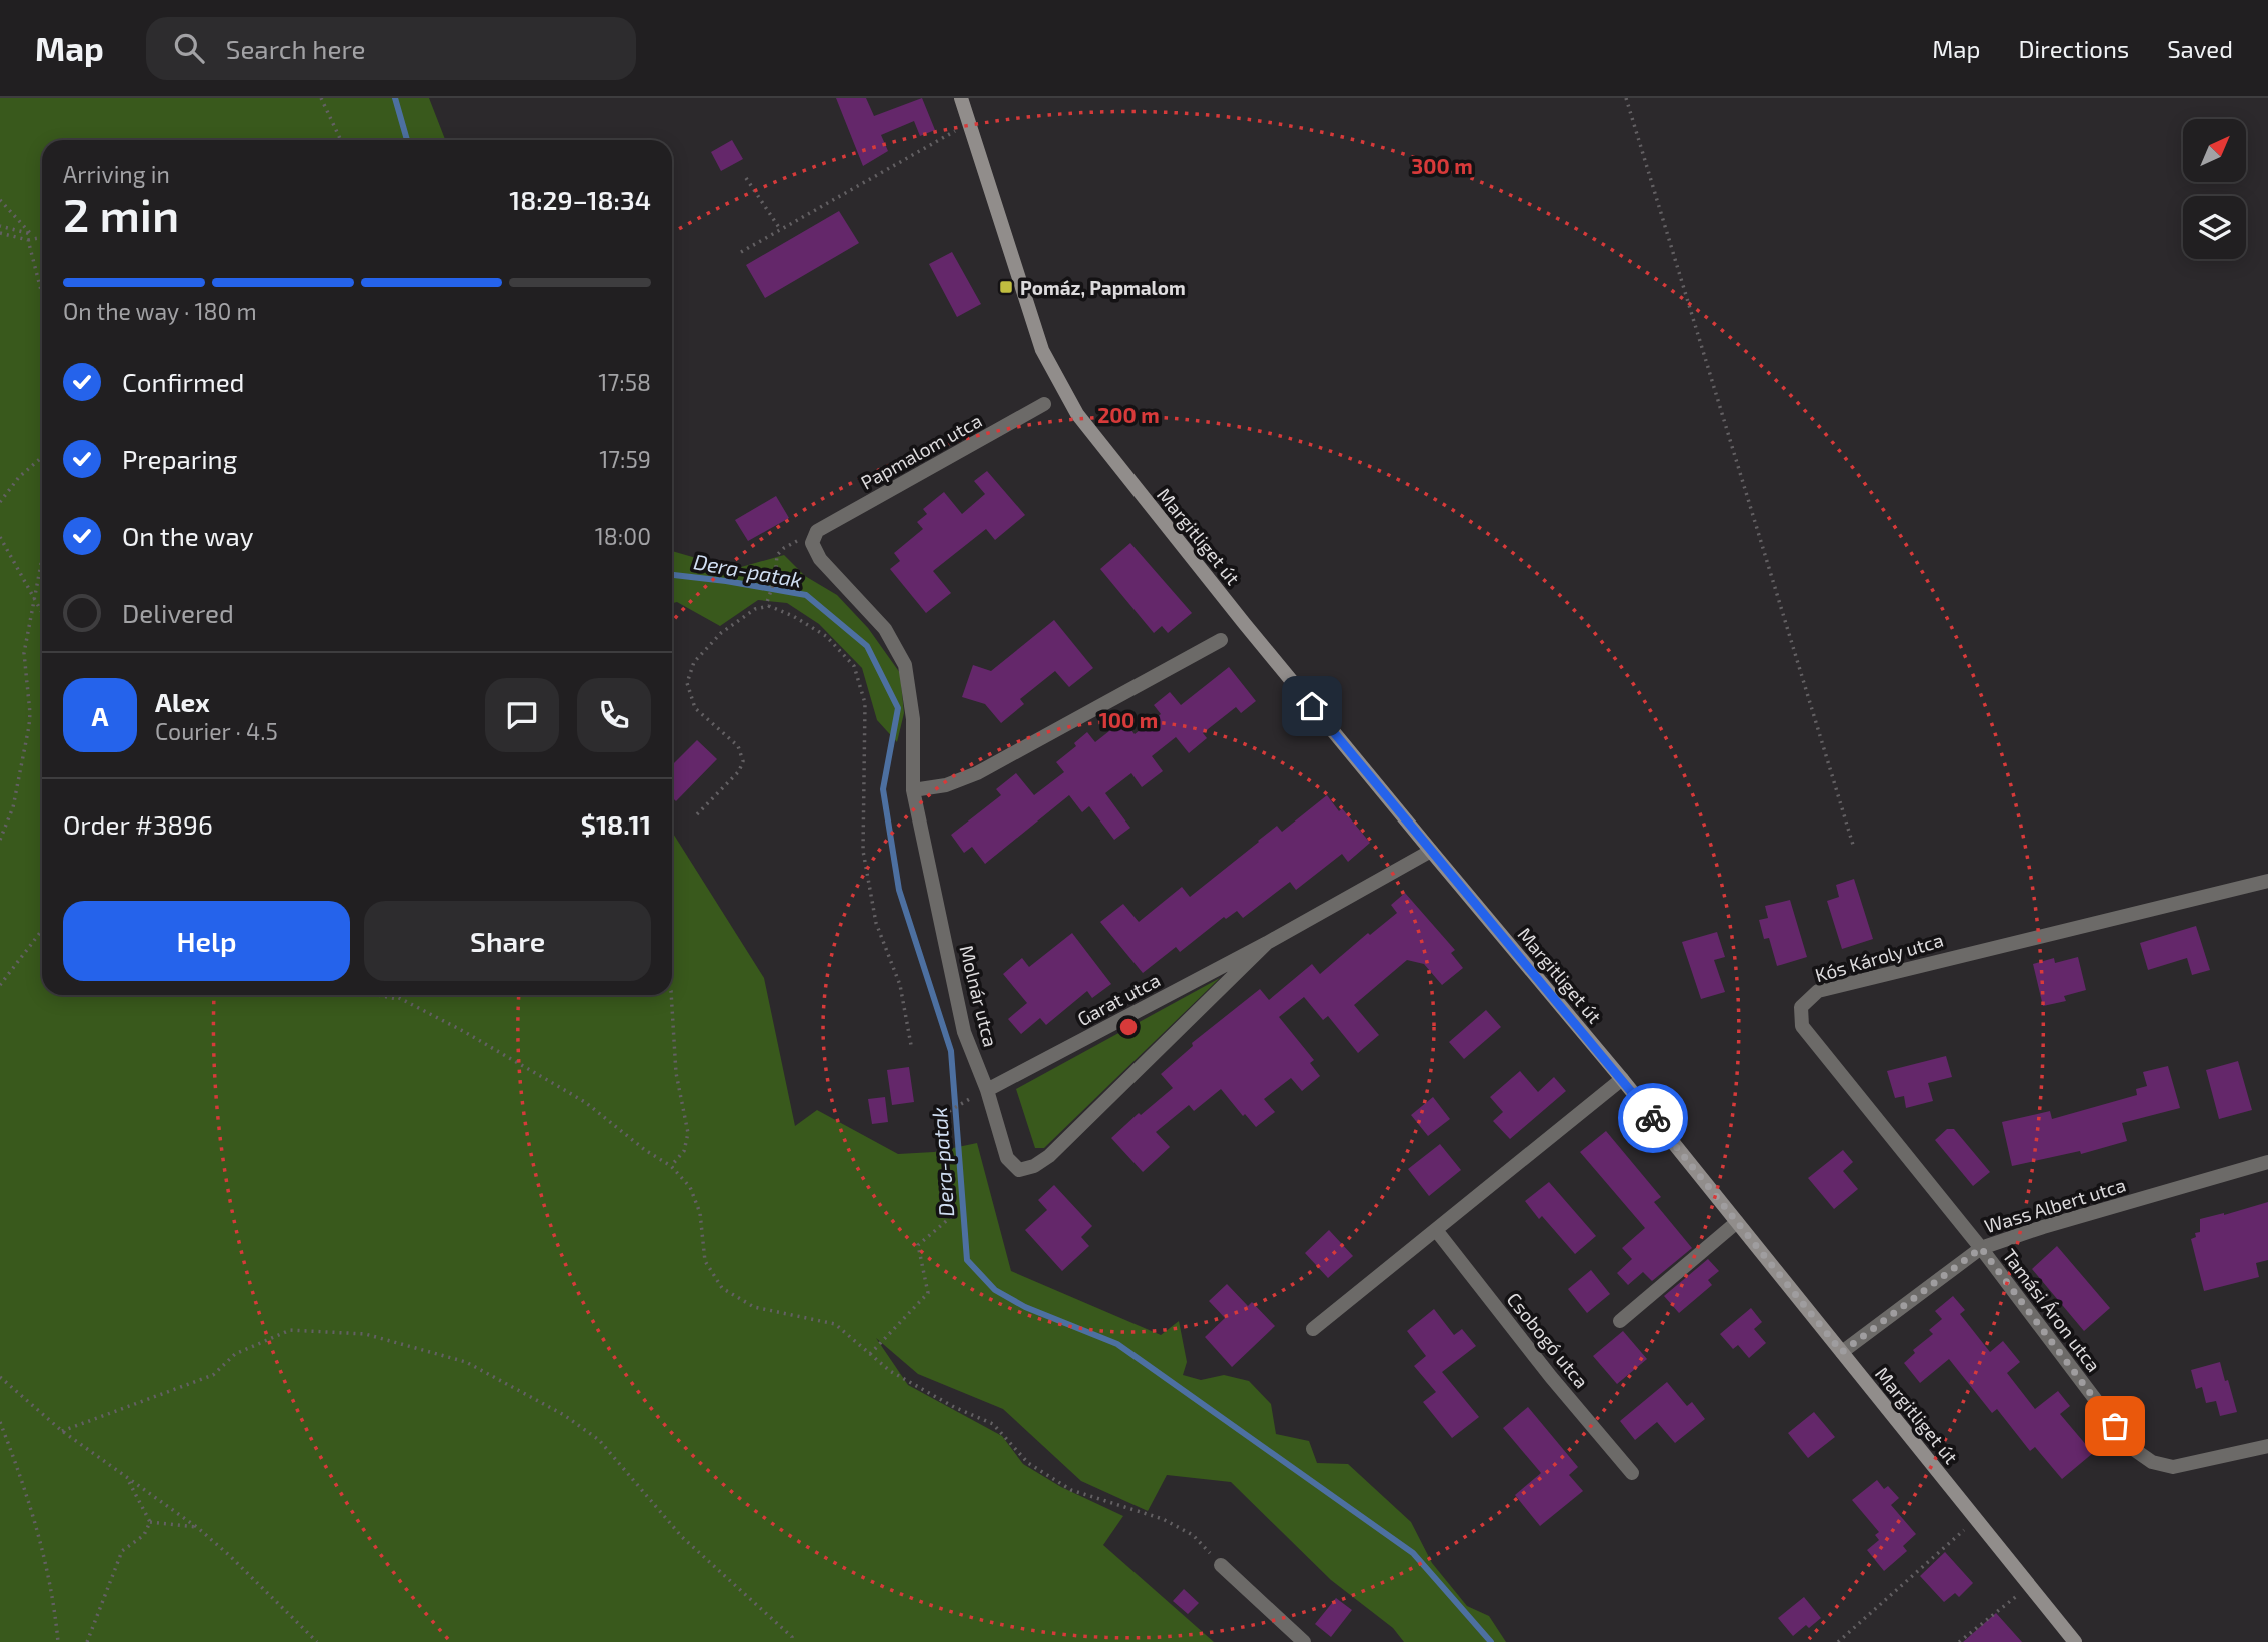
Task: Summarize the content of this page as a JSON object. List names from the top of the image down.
{
  "streets": {
    "main road": ["Margitliget út"],
    "street": [
      "Papmalom utca",
      "Kós Károly utca",
      "Molnár utca",
      "Garat utca",
      "Wass Albert utca",
      "Tamási Áron utca",
      "Csobogó utca"
    ]
  },
  "crossings": [
    ["Papmalom utca", "Molnár utca"],
    ["Margitliget út", "Garat utca"],
    ["Margitliget út", "Wass Albert utca"],
    ["Kós Károly utca", "Wass Albert utca"],
    ["Kós Károly utca", "Tamási Áron utca"],
    ["Molnár utca", "Garat utca"],
    ["Wass Albert utca", "Tamási Áron utca"]
  ],
  "water": ["Dera-patak"],
  "places": {
    "transit": ["Pomáz, Papmalom"]
  },
  "north": "top right",
  "page": {
    "header": "Map",
    "search": "Search here",
    "nav": ["Map", "Directions", "Saved"],
    "heading": ["2 min", "Arriving in", "18:29–18:34"],
    "panel": [
      "Alex",
      "Courier · 4.5",
      "Order #3896",
      "$18.11"
    ],
    "bar": "On the way · 180 m",
    "list": [
      ["Confirmed", "17:58"],
      ["Preparing", "17:59"],
      ["On the way", "18:00"],
      "Delivered"
    ],
    "round": "A",
    "buttons": ["Help", "Share"]
  },
  "rings": ["300 m", "200 m", "100 m"]
}
